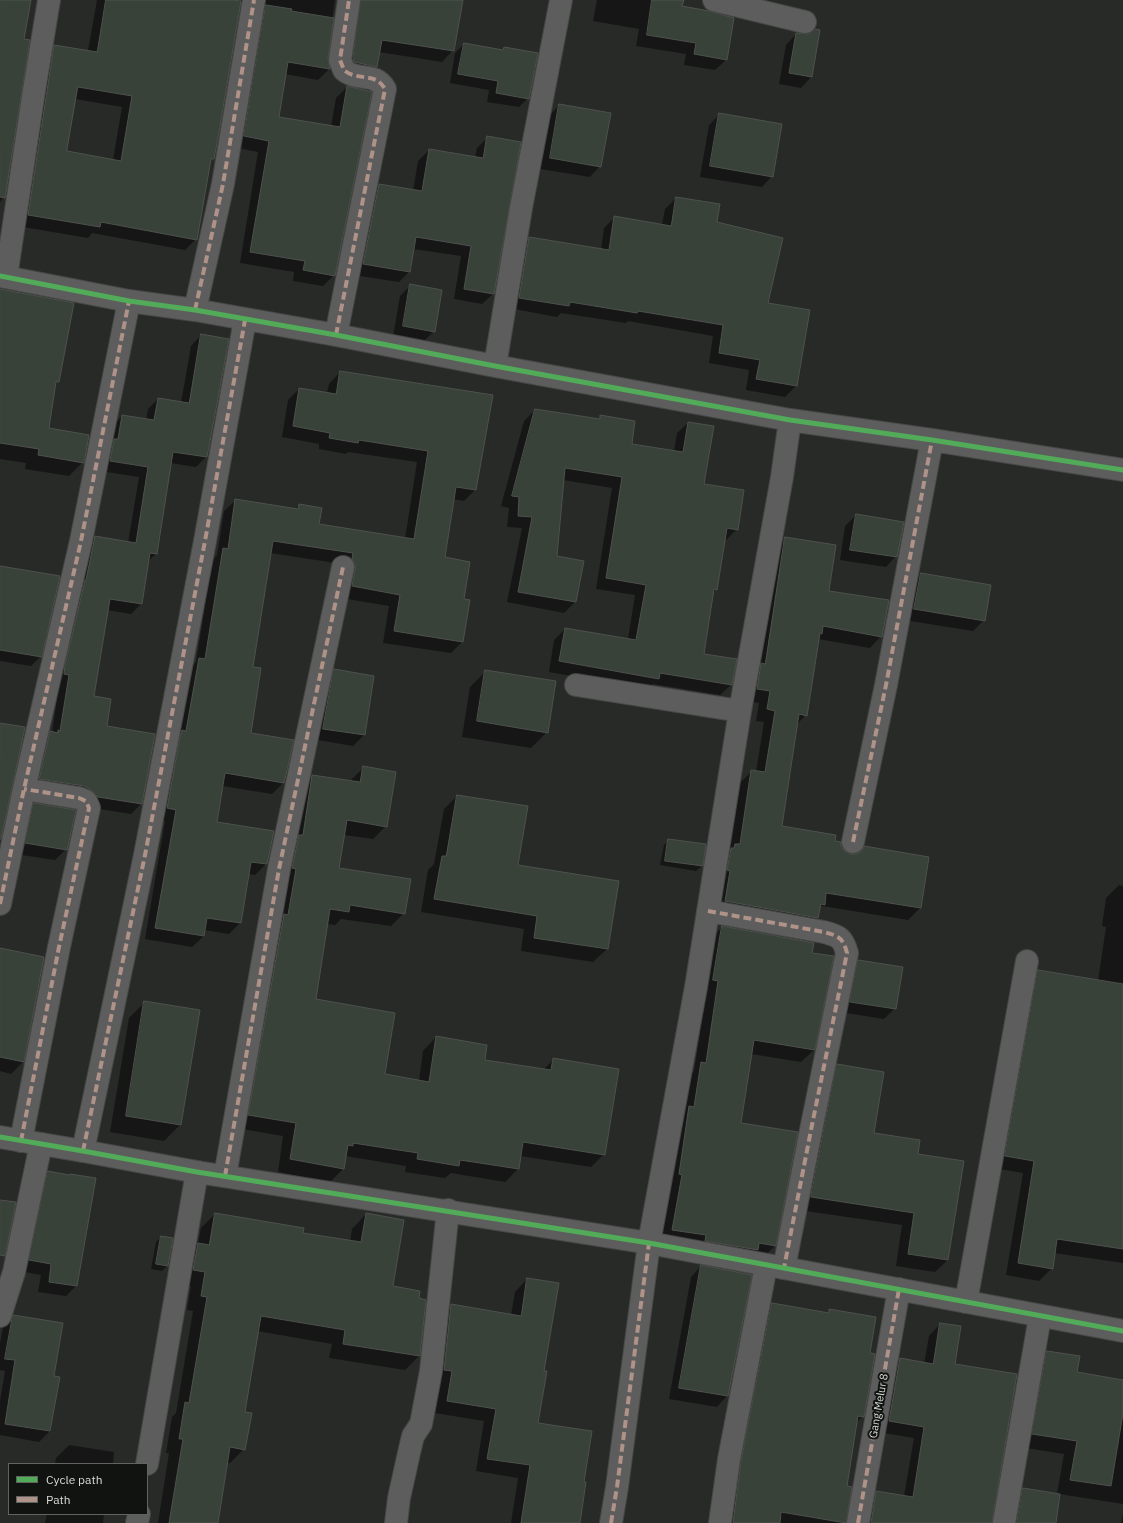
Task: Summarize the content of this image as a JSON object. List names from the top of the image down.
{
  "streets": {
    "street": ["Gang Melur 8"]
  },
  "legend": ["Cycle path", "Path"]
}
